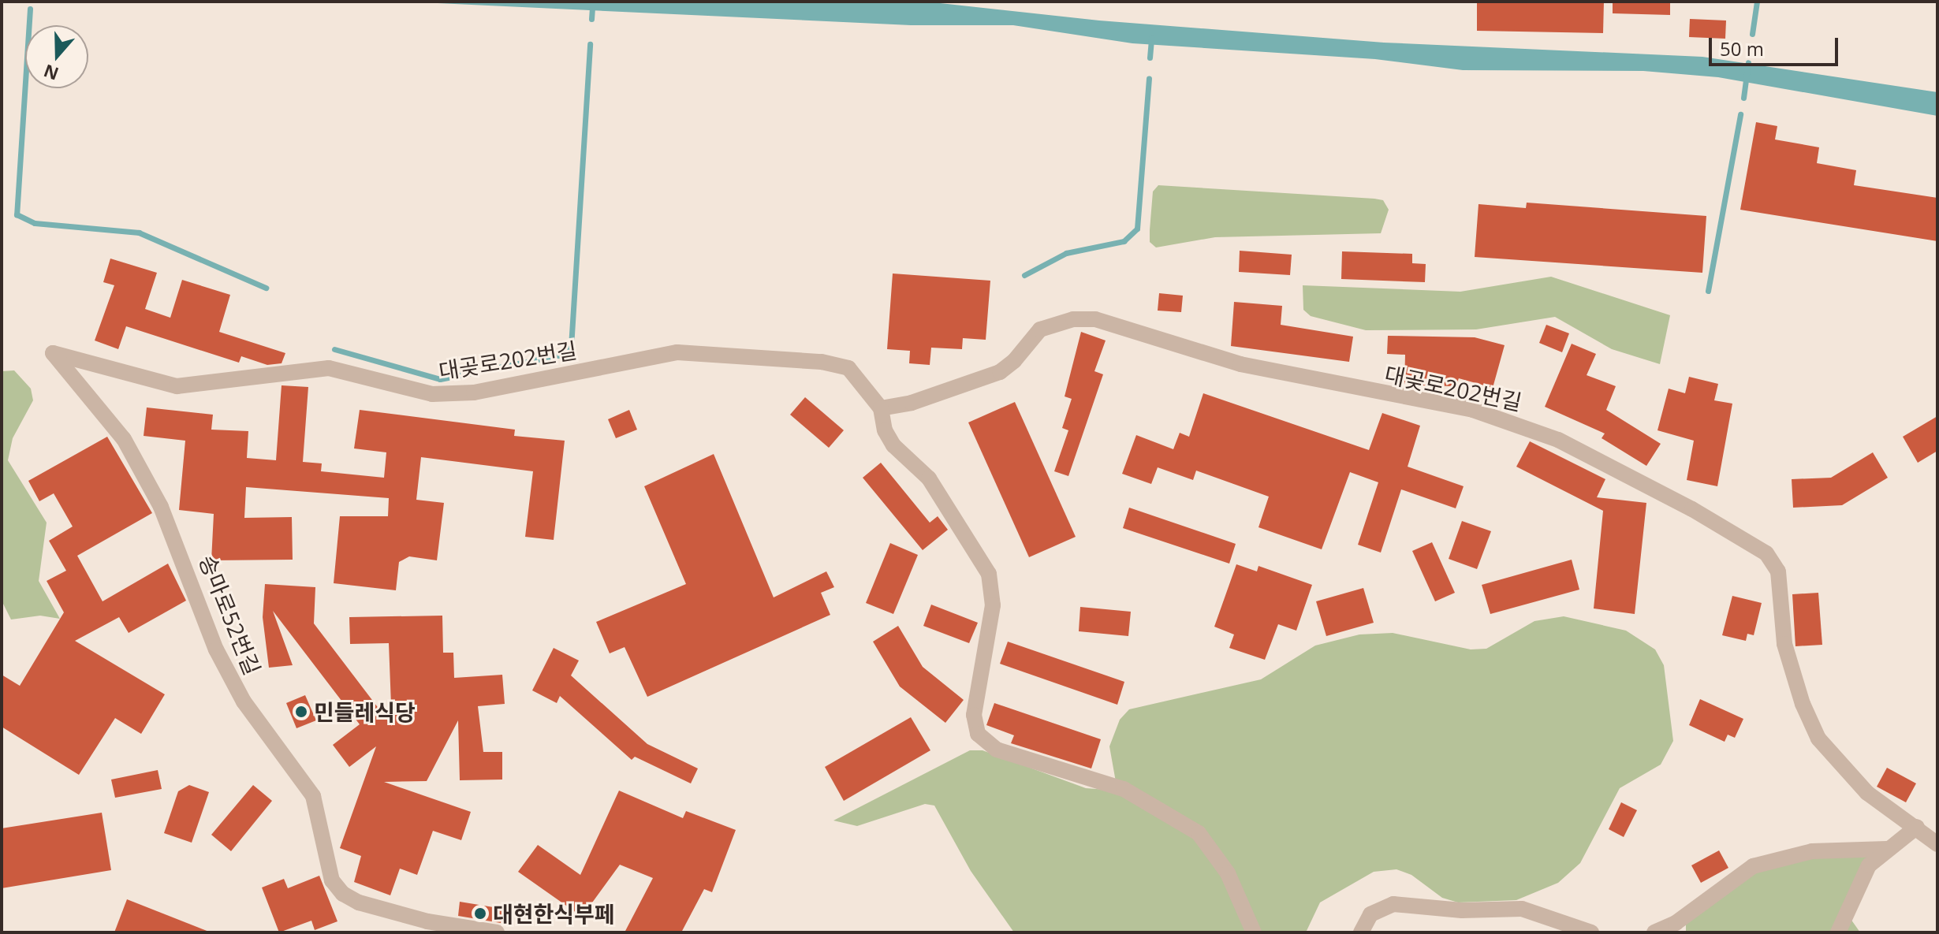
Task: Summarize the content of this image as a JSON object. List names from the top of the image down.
{
  "streets": {
    "street": ["대곶로202번길", "송마로52번길"]
  },
  "crossings": [
    ["대곶로202번길", "송마로52번길"]
  ],
  "places": ["민들레식당", "대현한식부페"],
  "scale_bar": "50 m",
  "north": "bottom"
}
